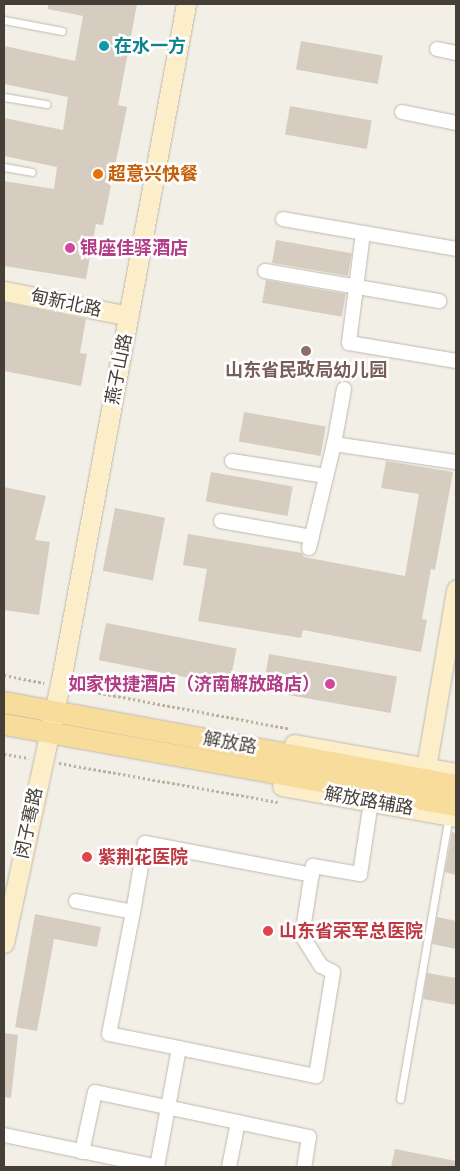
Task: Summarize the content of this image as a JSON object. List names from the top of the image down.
{
  "streets": {
    "main road": ["解放路"],
    "street": [
      "甸新北路",
      "燕子山路",
      "解放路辅路",
      "闵子骞路"
    ]
  },
  "crossings": [
    ["甸新北路", "燕子山路"],
    ["燕子山路", "解放路"],
    ["燕子山路", "闵子骞路"],
    ["解放路", "解放路辅路"],
    ["解放路", "闵子骞路"]
  ],
  "places": [
    "在水一方",
    "超意兴快餐",
    "银座佳驿酒店",
    "山东省民政局幼儿园",
    "如家快捷酒店（济南解放路店）",
    "紫荆花医院",
    "山东省荣军总医院"
  ]
}
